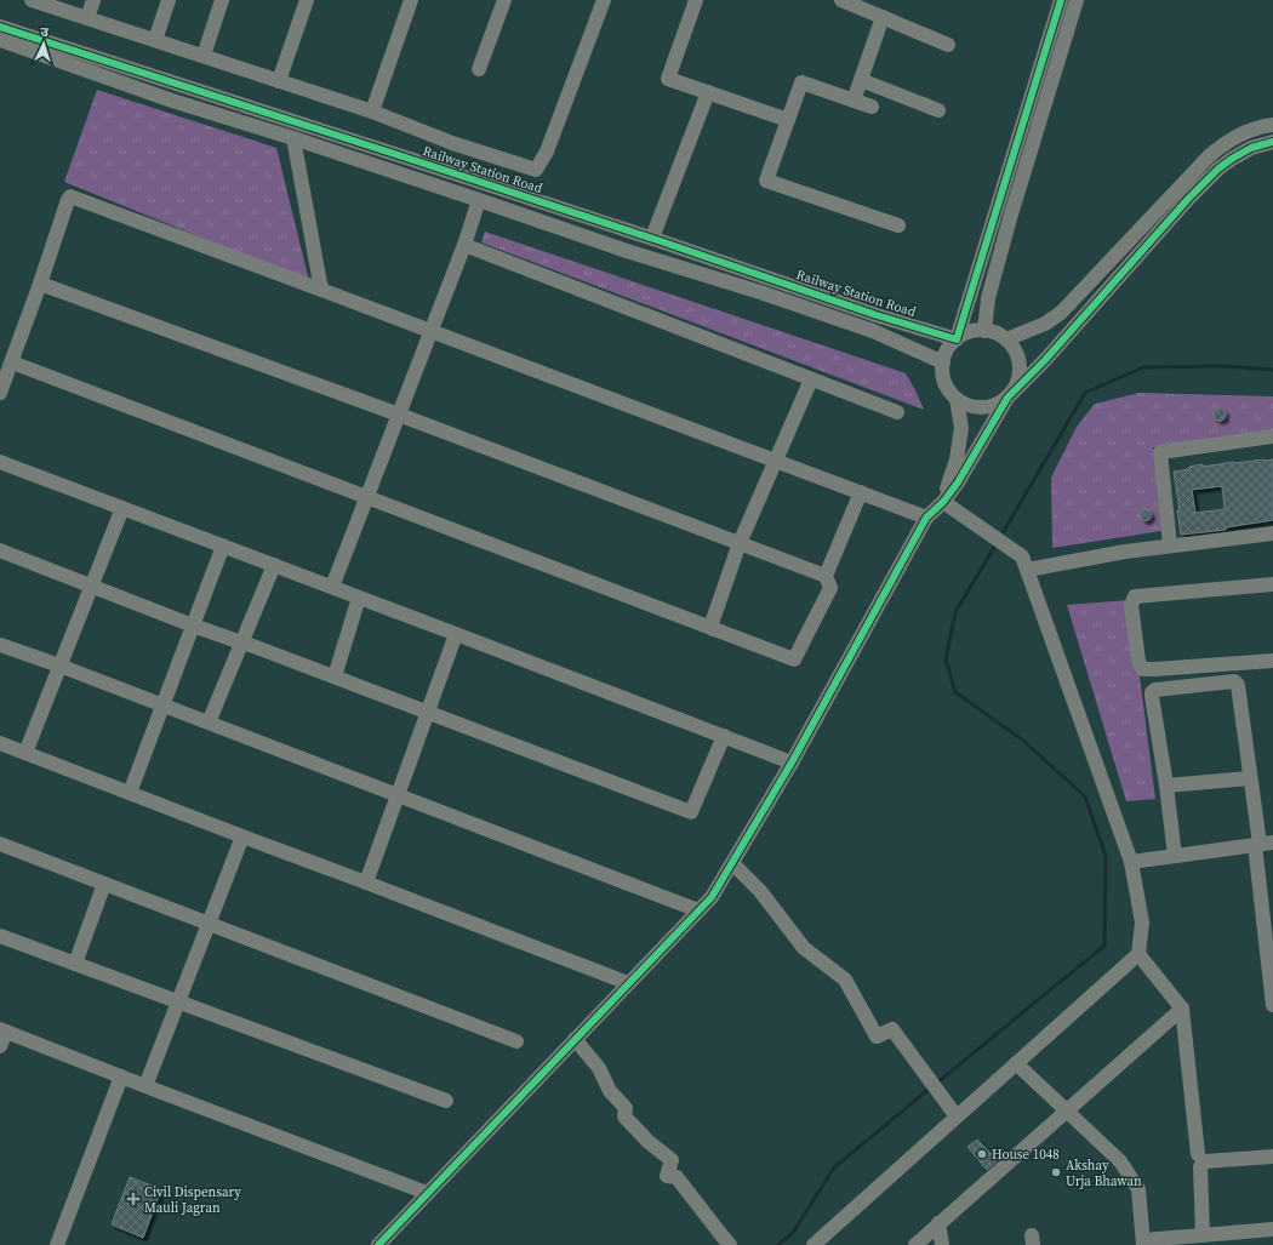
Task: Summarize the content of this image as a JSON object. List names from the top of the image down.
{
  "streets": {
    "street": ["Railway Station Road"]
  },
  "places": {
    "other": ["House 1048", "Akshay Urja Bhawan"],
    "health": ["Civil Dispensary Mauli Jagran"]
  },
  "north": "top"
}
